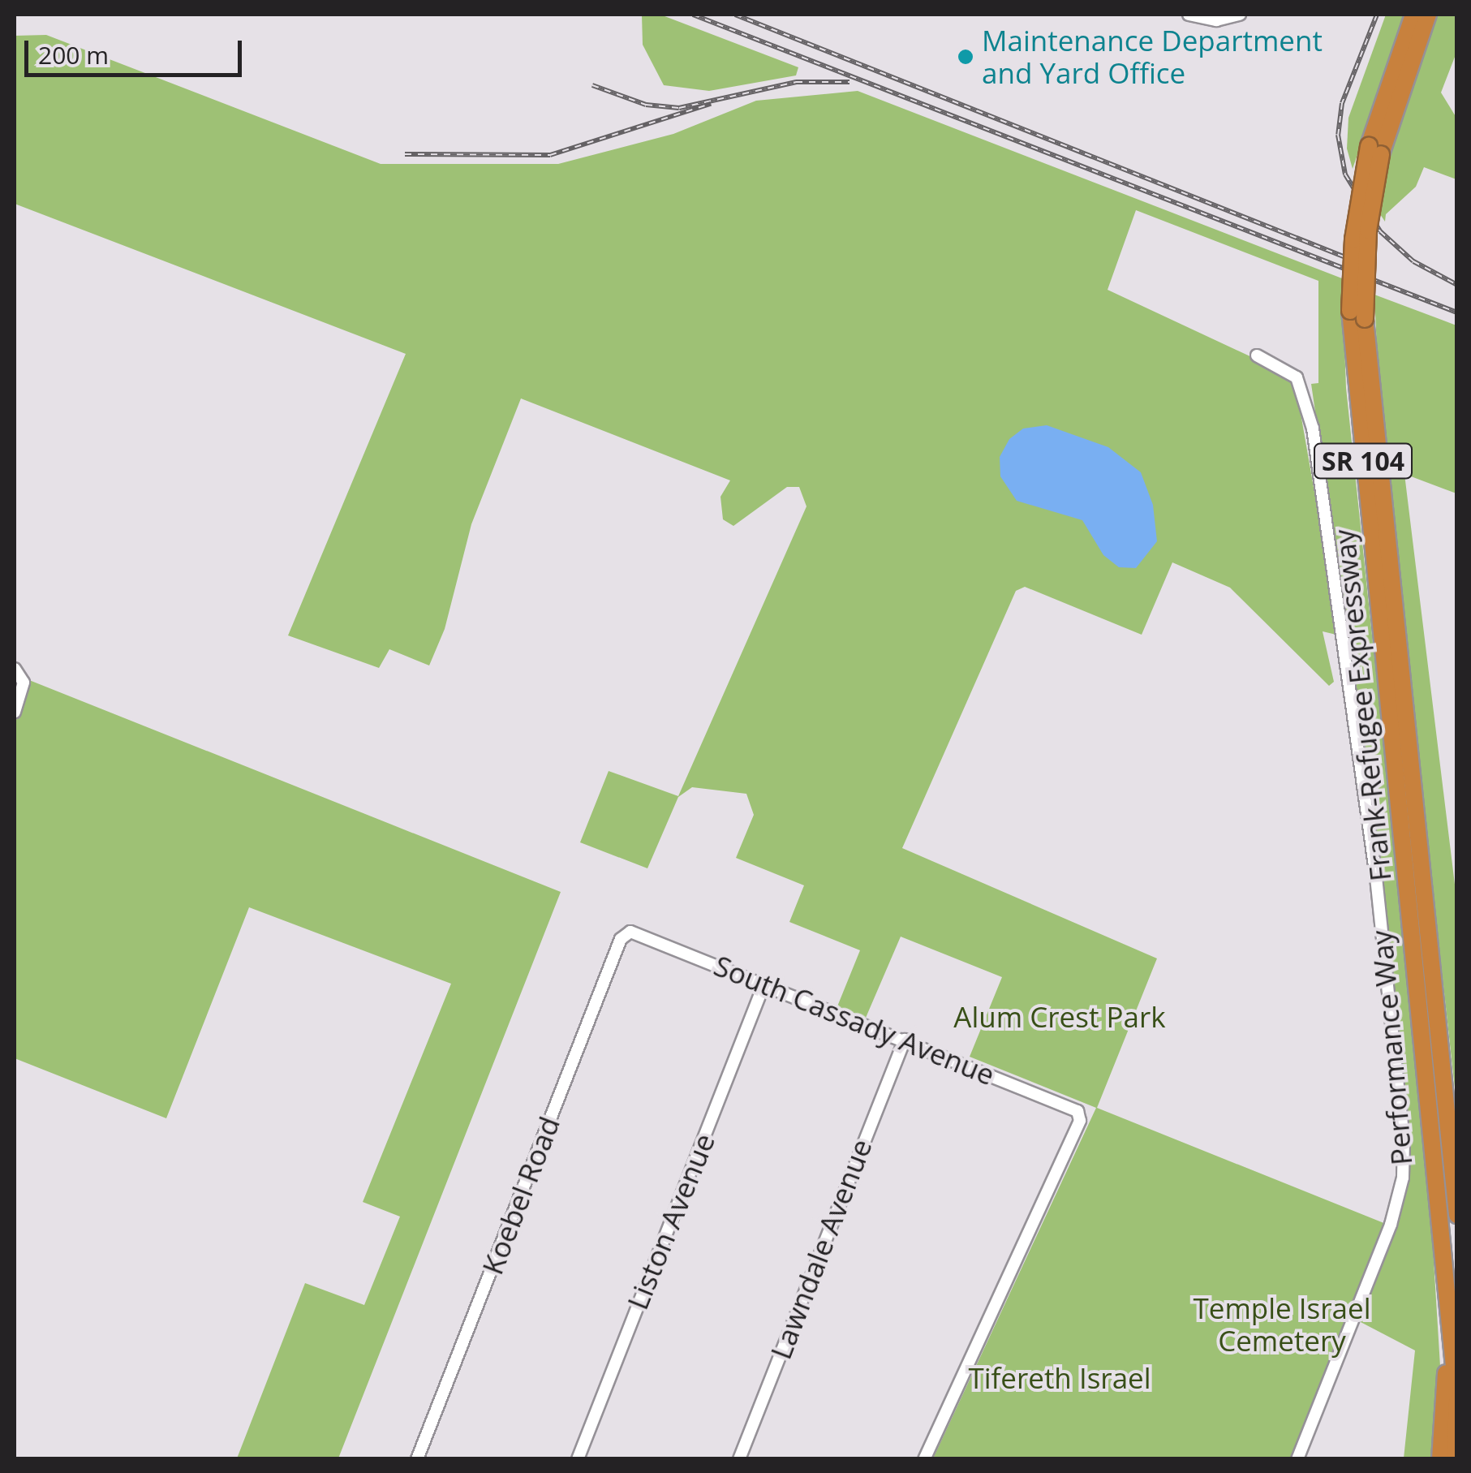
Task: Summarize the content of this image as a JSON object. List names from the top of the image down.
{
  "streets": {
    "highway": ["SR 104", "Frank-Refugee Expressway"],
    "street": [
      "South Cassady Avenue",
      "Performance Way",
      "Koebel Road",
      "Liston Avenue",
      "Lawndale Avenue"
    ]
  },
  "crossings": [
    ["South Cassady Avenue", "Koebel Road"],
    ["South Cassady Avenue", "Liston Avenue"],
    ["South Cassady Avenue", "Lawndale Avenue"]
  ],
  "parks": ["Alum Crest Park", "Temple Israel Cemetery", "Tifereth Israel"],
  "places": ["Maintenance Department and Yard Office"],
  "scale_bar": "200 m"
}
